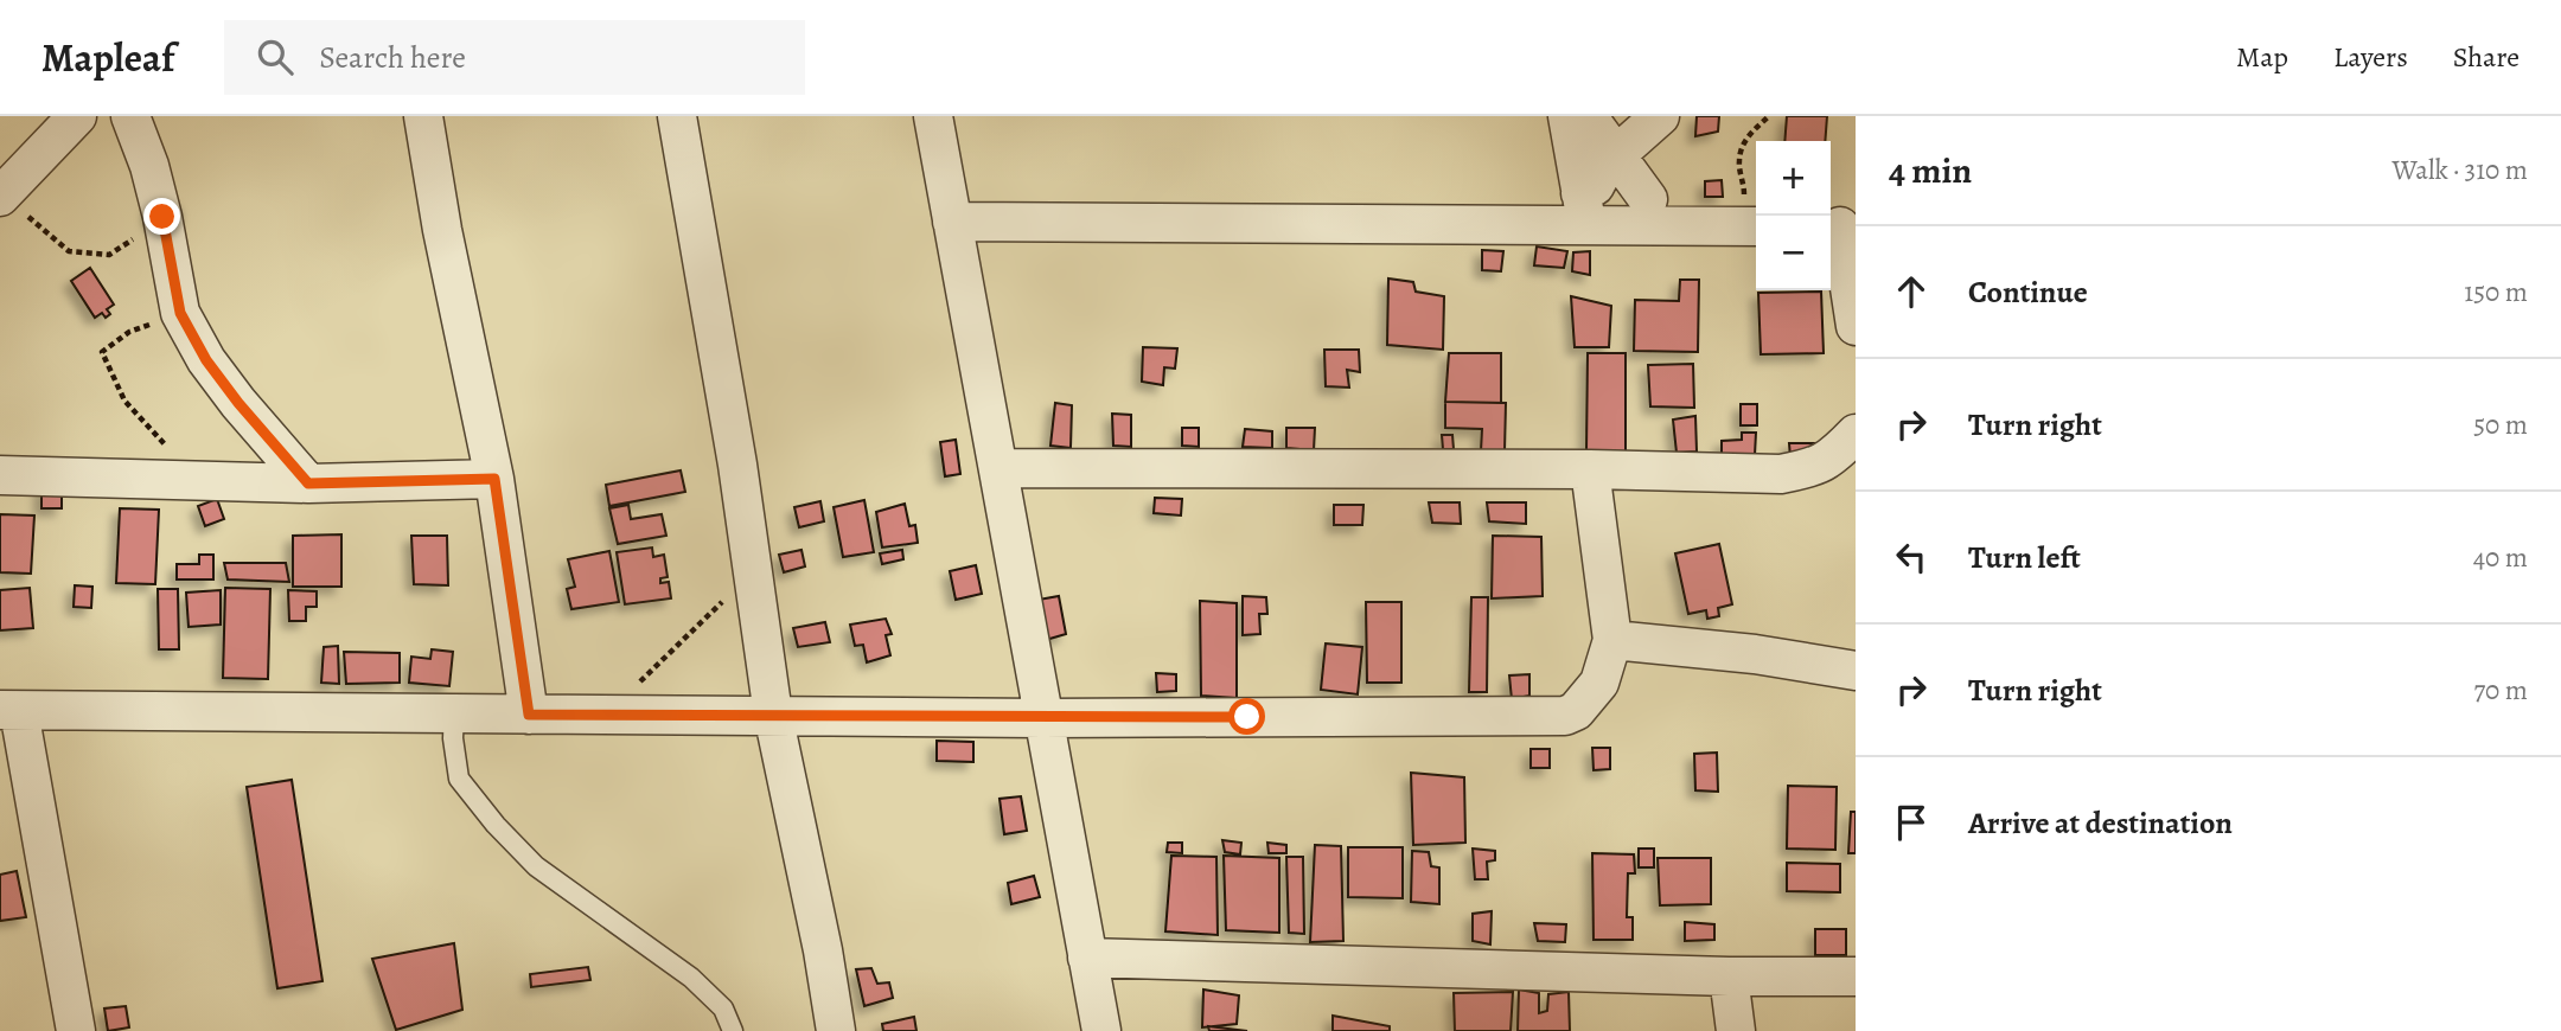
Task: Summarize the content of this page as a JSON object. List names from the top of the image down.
{
  "page": {
    "header": "Mapleaf",
    "search": "Search here",
    "nav": ["Map", "Layers", "Share"],
    "heading": ["4 min", "Walk · 310 m"],
    "map_buttons": ["+", "−"],
    "list": [
      ["Continue", "150 m"],
      ["Turn right", "50 m"],
      ["Turn left", "40 m"],
      ["Turn right", "70 m"],
      "Arrive at destination"
    ]
  }
}
